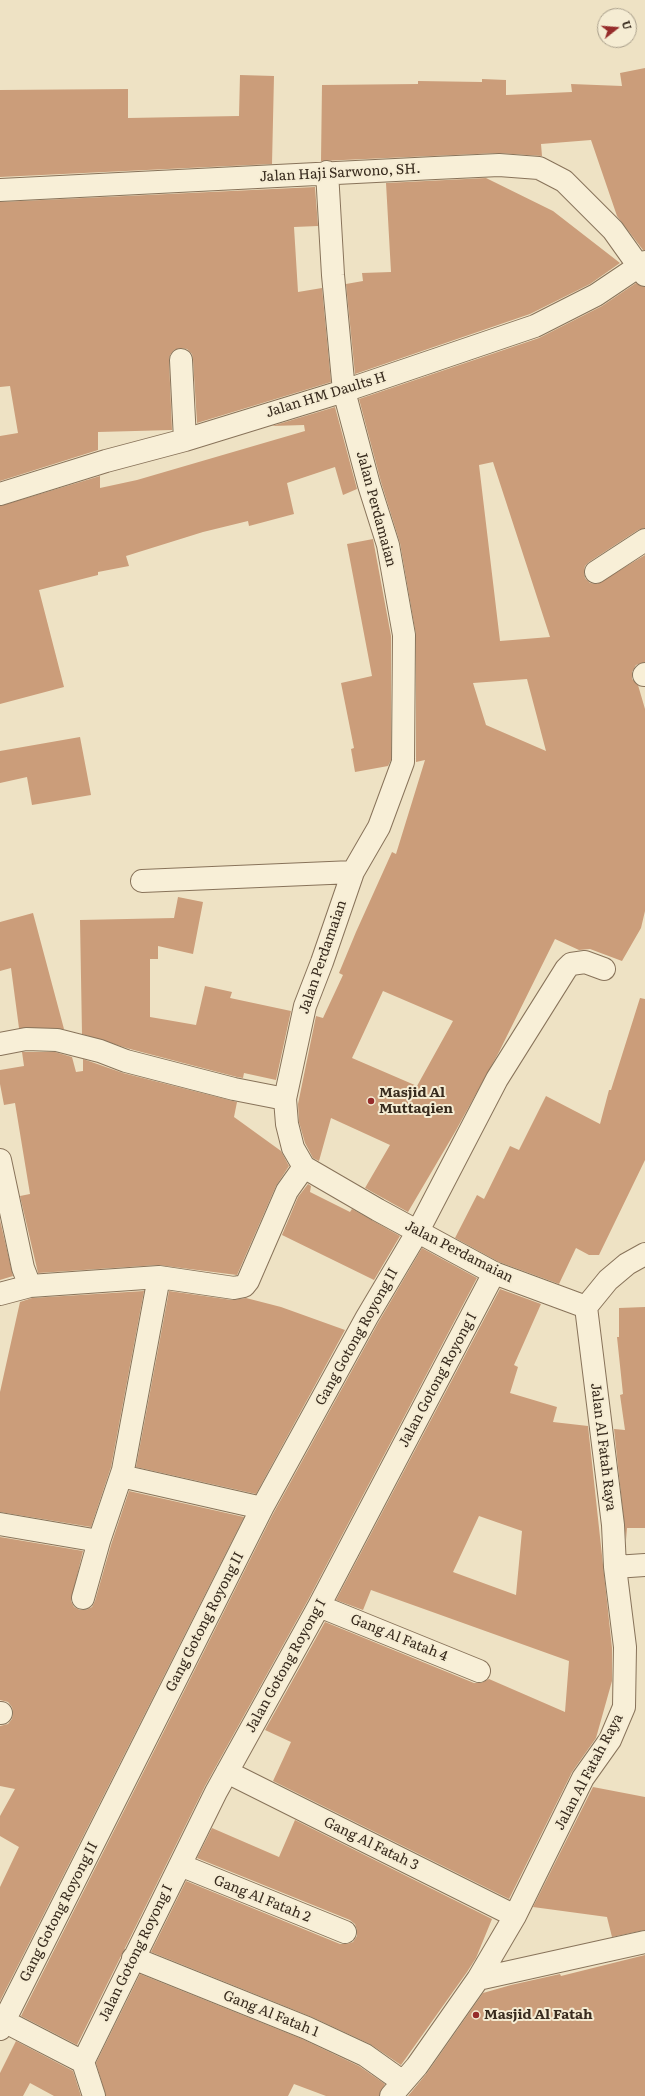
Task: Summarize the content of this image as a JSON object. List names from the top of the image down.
{
  "streets": {
    "street": [
      "Jalan Haji Sarwono, SH.",
      "Jalan HM Daults H",
      "Jalan Perdamaian",
      "Gang Gotong Royong II",
      "Jalan Gotong Royong I",
      "Jalan Al Fatah Raya",
      "Gang Al Fatah 4",
      "Gang Al Fatah 3",
      "Gang Al Fatah 2",
      "Gang Al Fatah 1"
    ]
  },
  "crossings": [
    ["Jalan Haji Sarwono, SH.", "Jalan HM Daults H"],
    ["Jalan Haji Sarwono, SH.", "Jalan Perdamaian"],
    ["Jalan HM Daults H", "Jalan Perdamaian"],
    ["Jalan Perdamaian", "Gang Gotong Royong II"],
    ["Jalan Perdamaian", "Jalan Gotong Royong I"],
    ["Jalan Perdamaian", "Jalan Al Fatah Raya"],
    ["Jalan Gotong Royong I", "Gang Al Fatah 4"],
    ["Jalan Gotong Royong I", "Gang Al Fatah 3"],
    ["Jalan Gotong Royong I", "Gang Al Fatah 2"],
    ["Jalan Gotong Royong I", "Gang Al Fatah 1"],
    ["Jalan Al Fatah Raya", "Gang Al Fatah 3"],
    ["Jalan Al Fatah Raya", "Gang Al Fatah 1"]
  ],
  "places": ["Masjid Al Muttaqien", "Masjid Al Fatah"],
  "north": "right"
}
